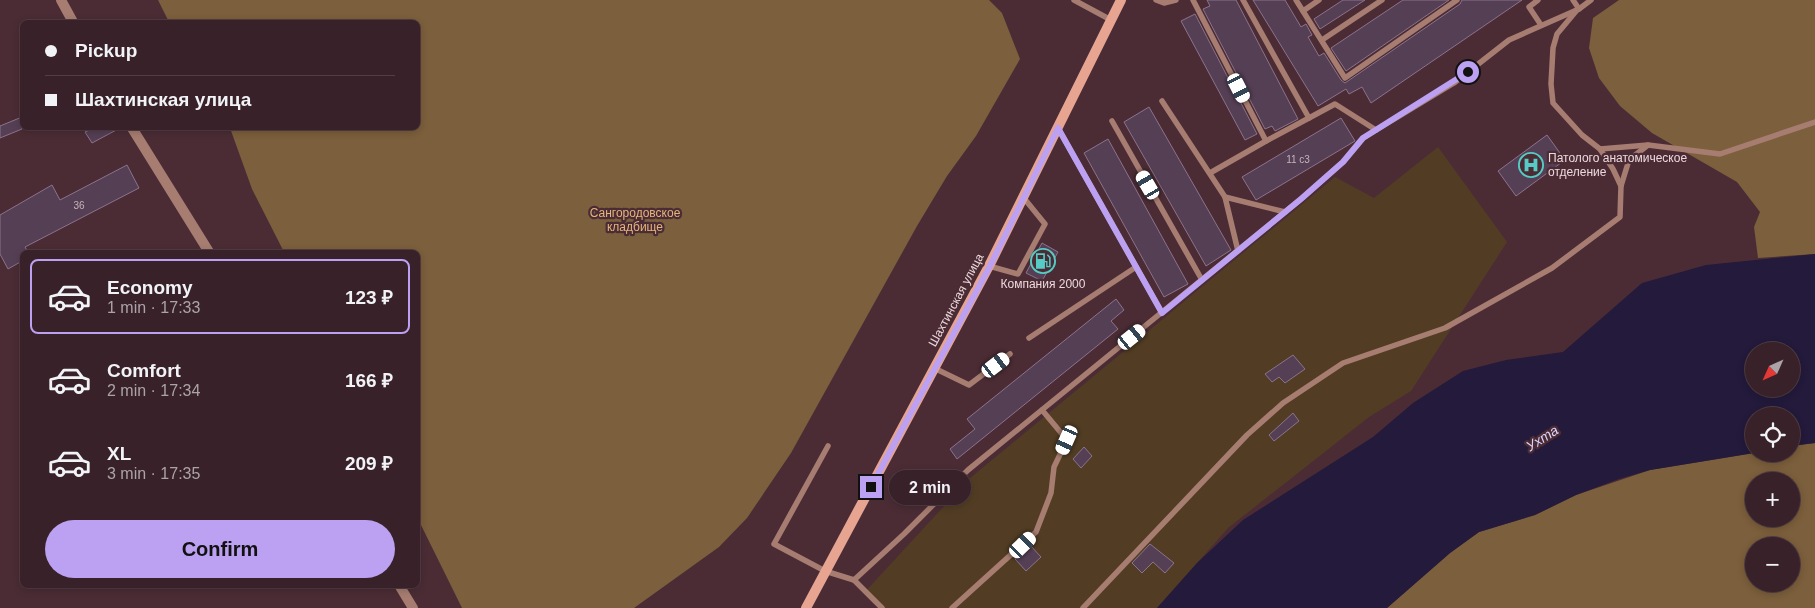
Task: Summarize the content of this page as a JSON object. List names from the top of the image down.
{
  "streets": {
    "street": ["Шахтинская улица"]
  },
  "water": ["Ухта"],
  "parks": ["Сангородовское кладбище"],
  "places": {
    "hospital": ["Патолого анатомическое отделение"],
    "fuel station": ["Компания 2000"]
  },
  "house_numbers": ["11 с3", "36"],
  "north": "bottom left",
  "page": {
    "banner": ["Pickup", "Шахтинская улица"],
    "list": [
      {
        "name": "Economy",
        "note": "1 min · 17:33",
        "value": "123 ₽"
      },
      {
        "name": "Comfort",
        "note": "2 min · 17:34",
        "value": "166 ₽"
      },
      {
        "name": "XL",
        "note": "3 min · 17:35",
        "value": "209 ₽"
      }
    ],
    "map_buttons": ["+", "−"],
    "bubble": "2 min",
    "buttons": "Confirm"
  }
}
